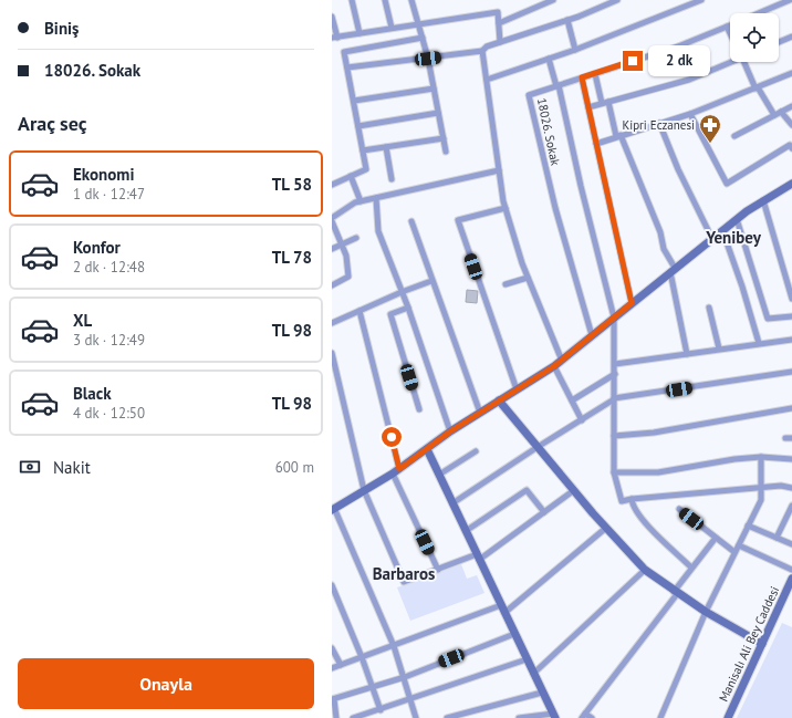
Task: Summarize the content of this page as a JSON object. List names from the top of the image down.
{
  "streets": {
    "main road": ["Manisalı Ali Bey Caddesi"],
    "street": ["18026. Sokak"]
  },
  "districts": ["Yenibey", "Barbaros"],
  "places": {
    "pharmacy": ["Kipri Eczanesi"]
  },
  "page": {
    "banner": ["Biniş", "18026. Sokak"],
    "bubble": "2 dk",
    "heading": "Araç seç",
    "list": [
      {
        "name": "Ekonomi",
        "note": "1 dk · 12:47",
        "value": "TL 58"
      },
      {
        "name": "Konfor",
        "note": "2 dk · 12:48",
        "value": "TL 78"
      },
      {
        "name": "XL",
        "note": "3 dk · 12:49",
        "value": "TL 98"
      },
      {
        "name": "Black",
        "note": "4 dk · 12:50",
        "value": "TL 98"
      }
    ],
    "pay": ["Nakit", "600 m"],
    "buttons": "Onayla"
  }
}
